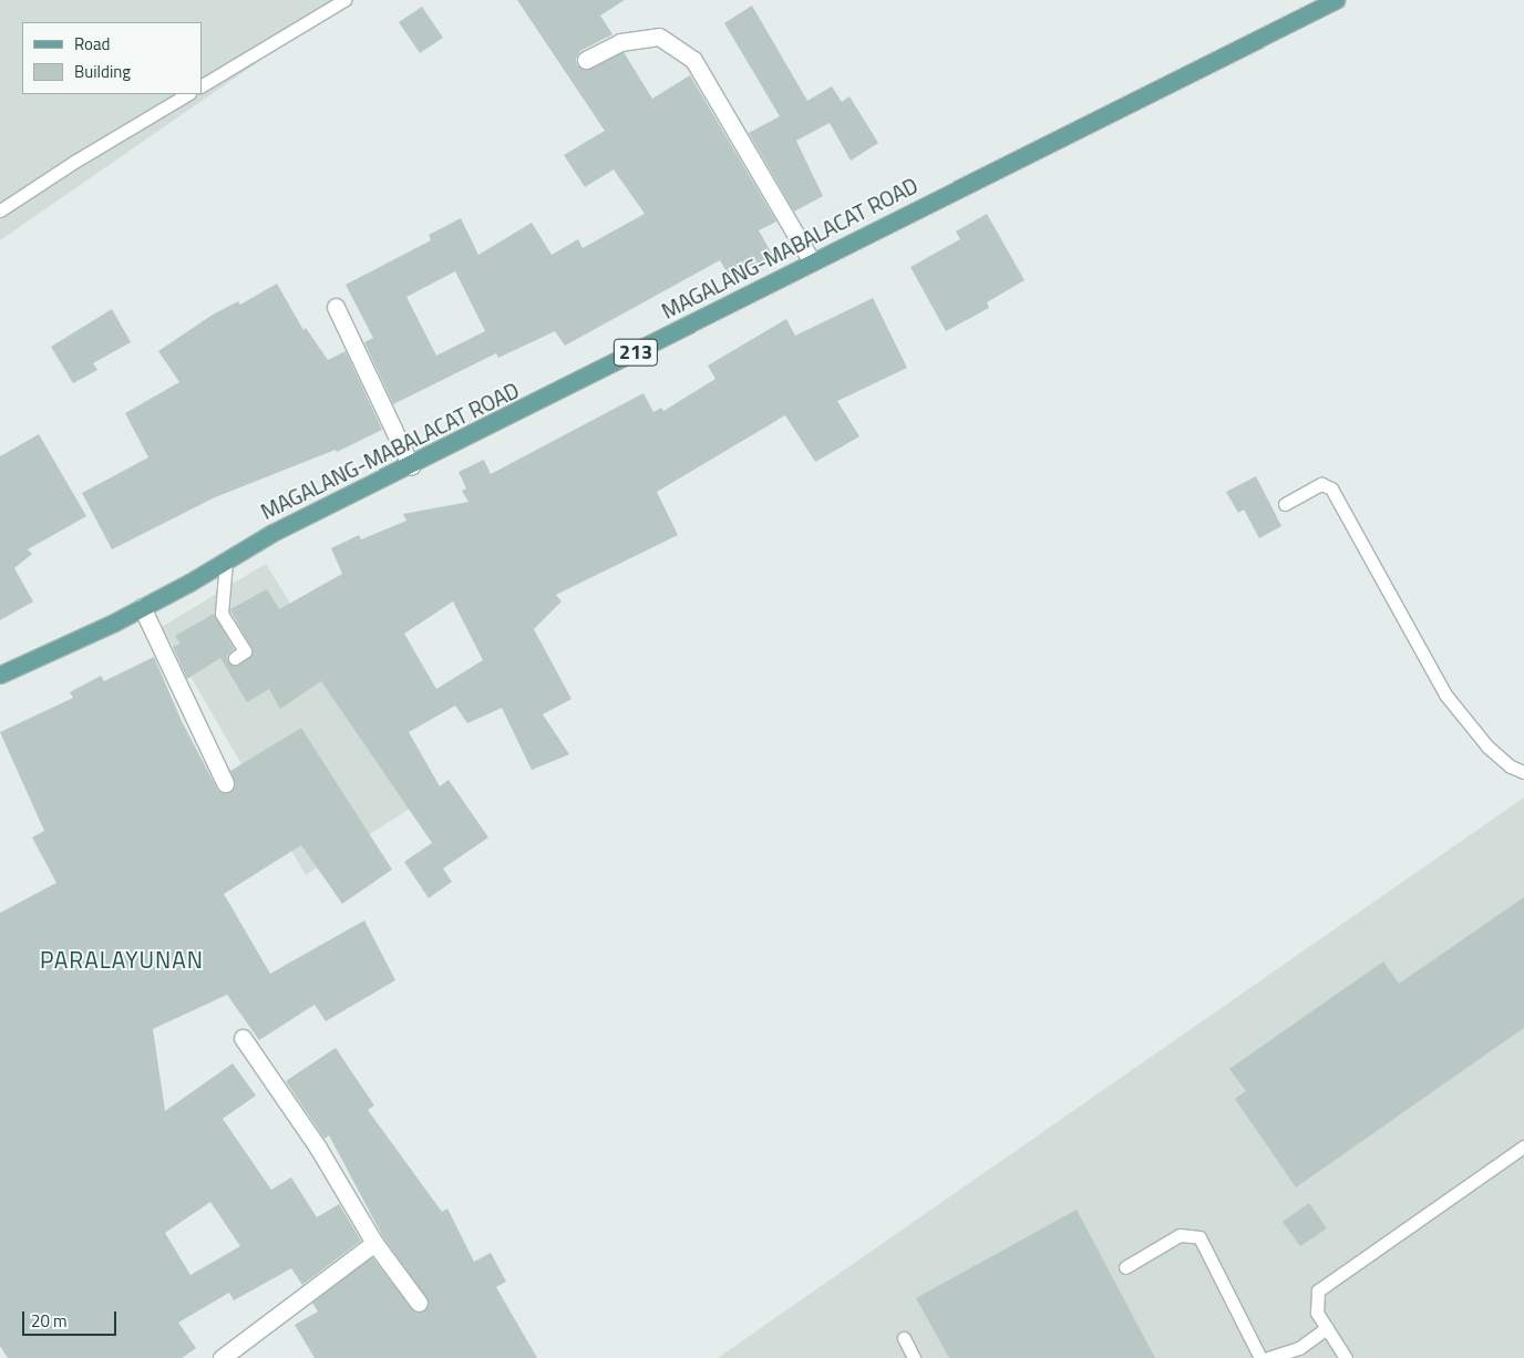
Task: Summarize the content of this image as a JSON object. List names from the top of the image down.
{
  "streets": {
    "main road": ["MAGALANG-MABALACAT ROAD", "213"]
  },
  "districts": ["PARALAYUNAN"],
  "legend": ["Road", "Building"],
  "scale_bar": "20 m"
}
